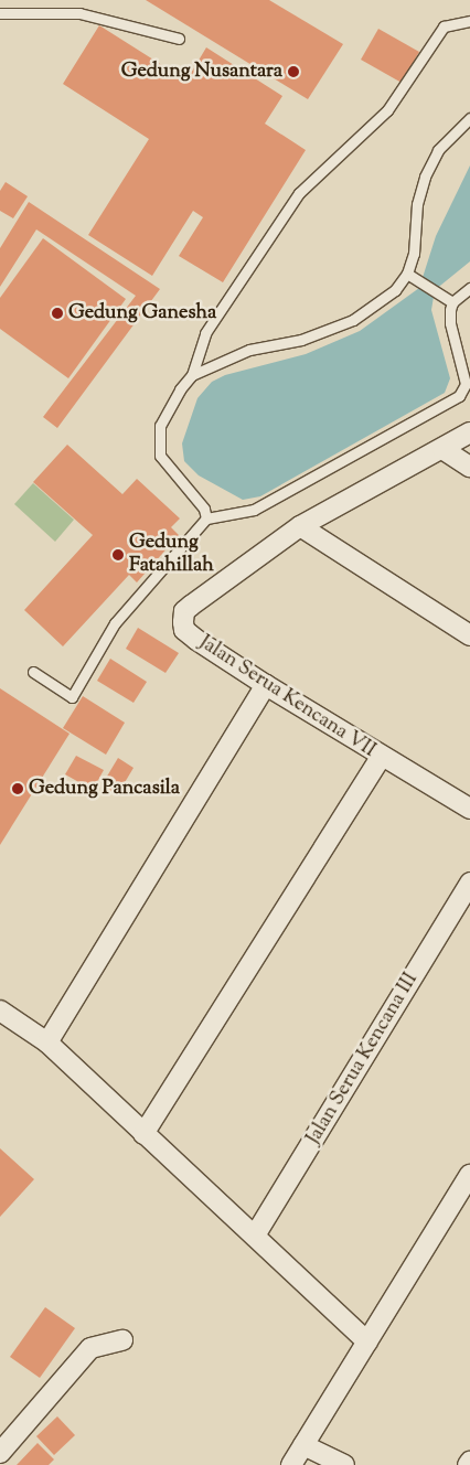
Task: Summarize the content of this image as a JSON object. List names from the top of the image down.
{
  "streets": {
    "street": ["Jalan Serua Kencana VII", "Jalan Serua Kencana III"]
  },
  "places": [
    "Gedung Nusantara",
    "Gedung Ganesha",
    "Gedung Fatahillah",
    "Gedung Pancasila"
  ]
}
